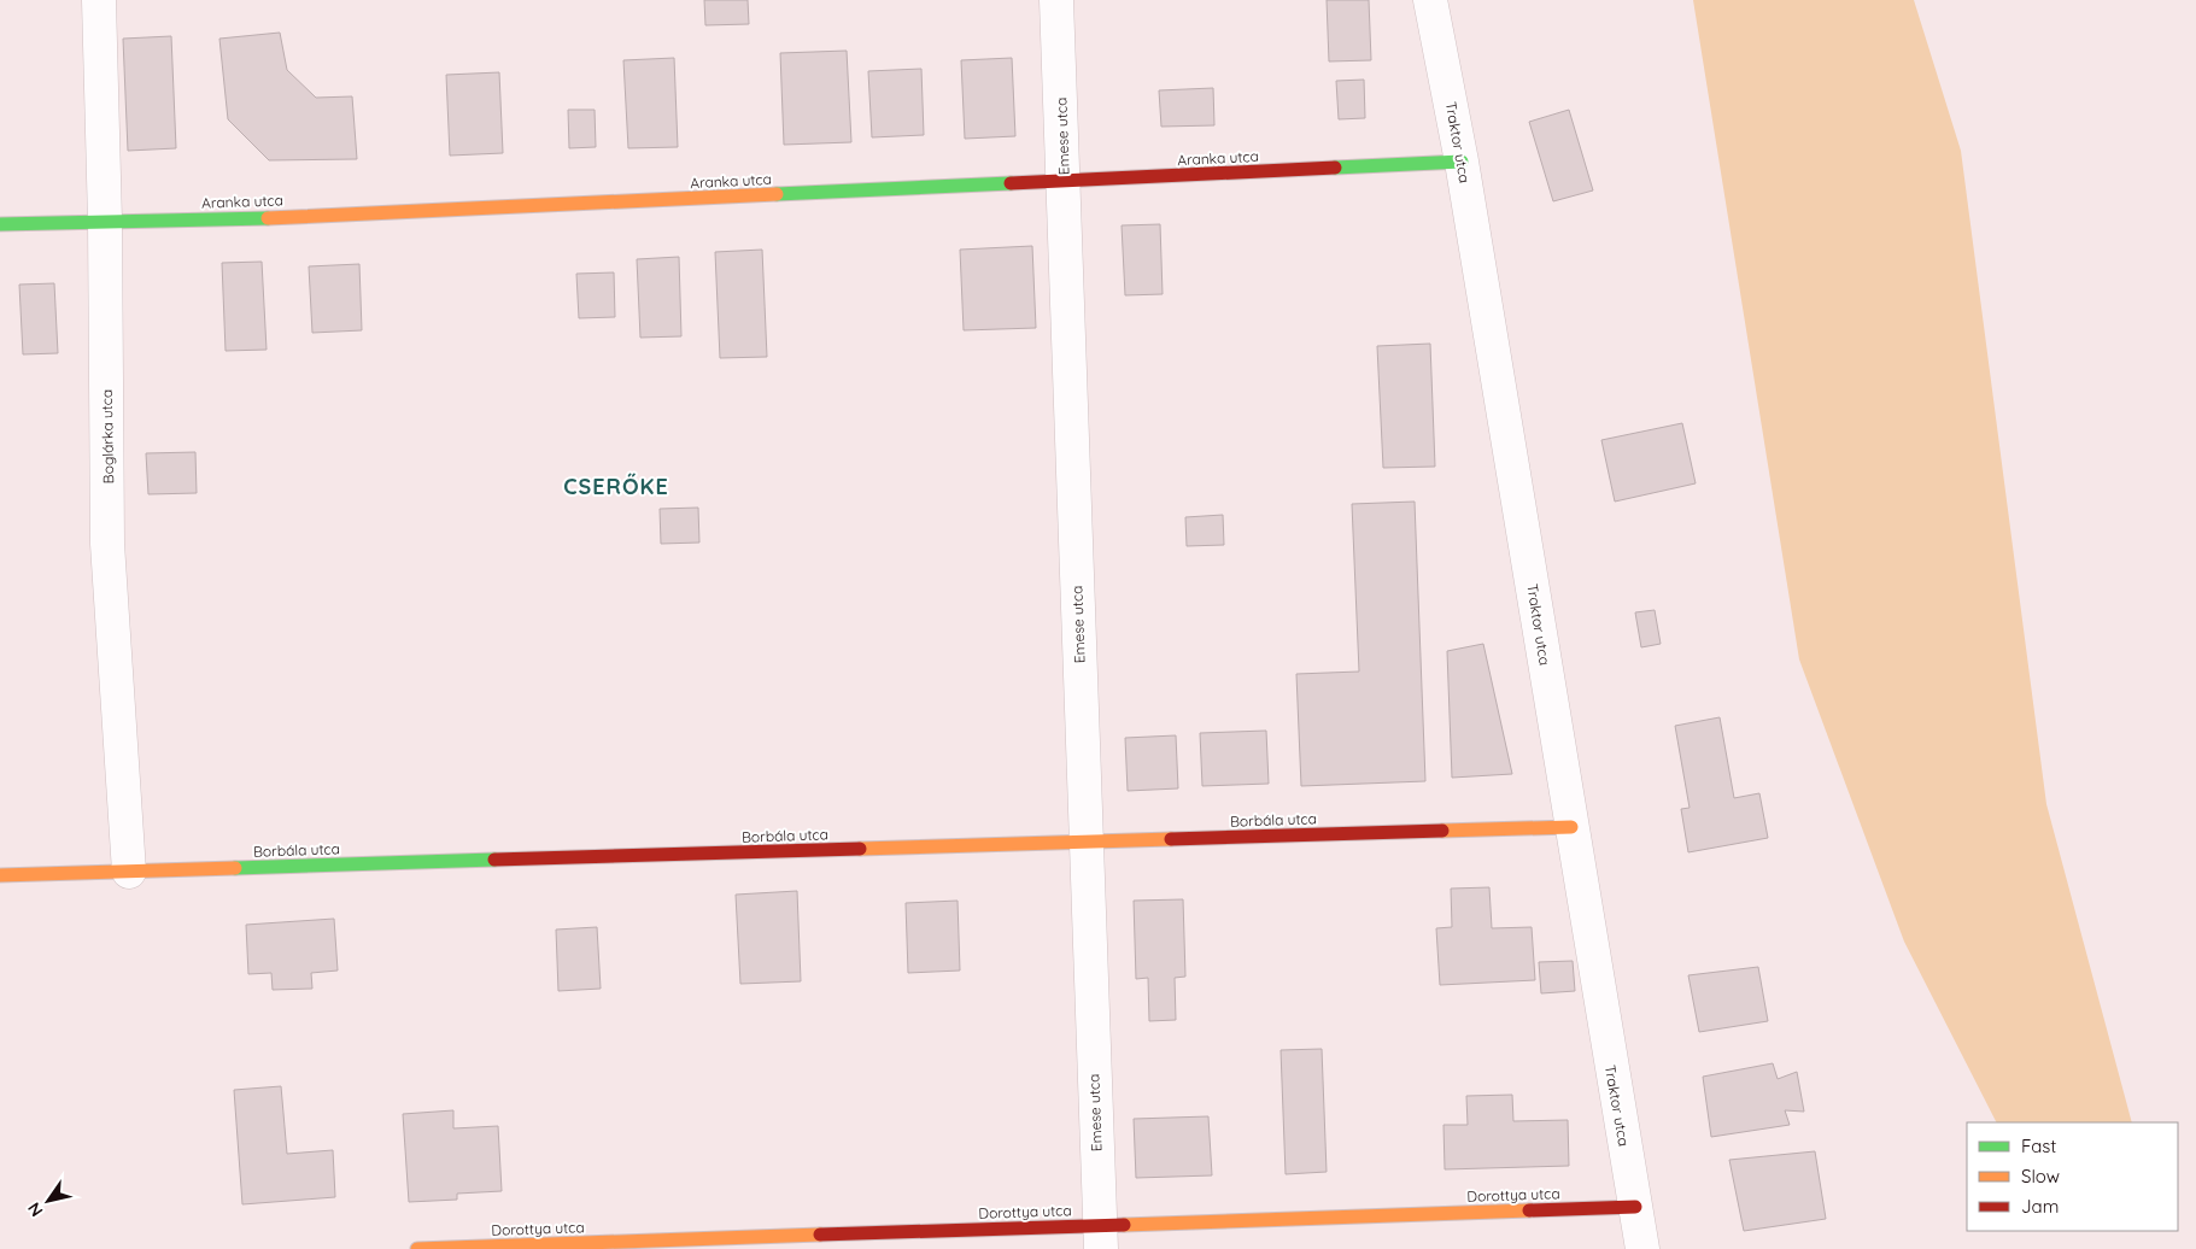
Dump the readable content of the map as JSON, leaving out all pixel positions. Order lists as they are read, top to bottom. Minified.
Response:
{"streets":{"street":["Emese utca","Traktor utca","Aranka utca","Boglárka utca","Borbála utca","Dorottya utca"]},"crossings":[["Emese utca","Aranka utca"],["Emese utca","Borbála utca"],["Emese utca","Dorottya utca"],["Traktor utca","Aranka utca"],["Traktor utca","Borbála utca"],["Traktor utca","Dorottya utca"],["Aranka utca","Boglárka utca"],["Boglárka utca","Borbála utca"]],"districts":["CSERŐKE"],"legend":["Fast","Slow","Jam"],"north":"bottom left"}
